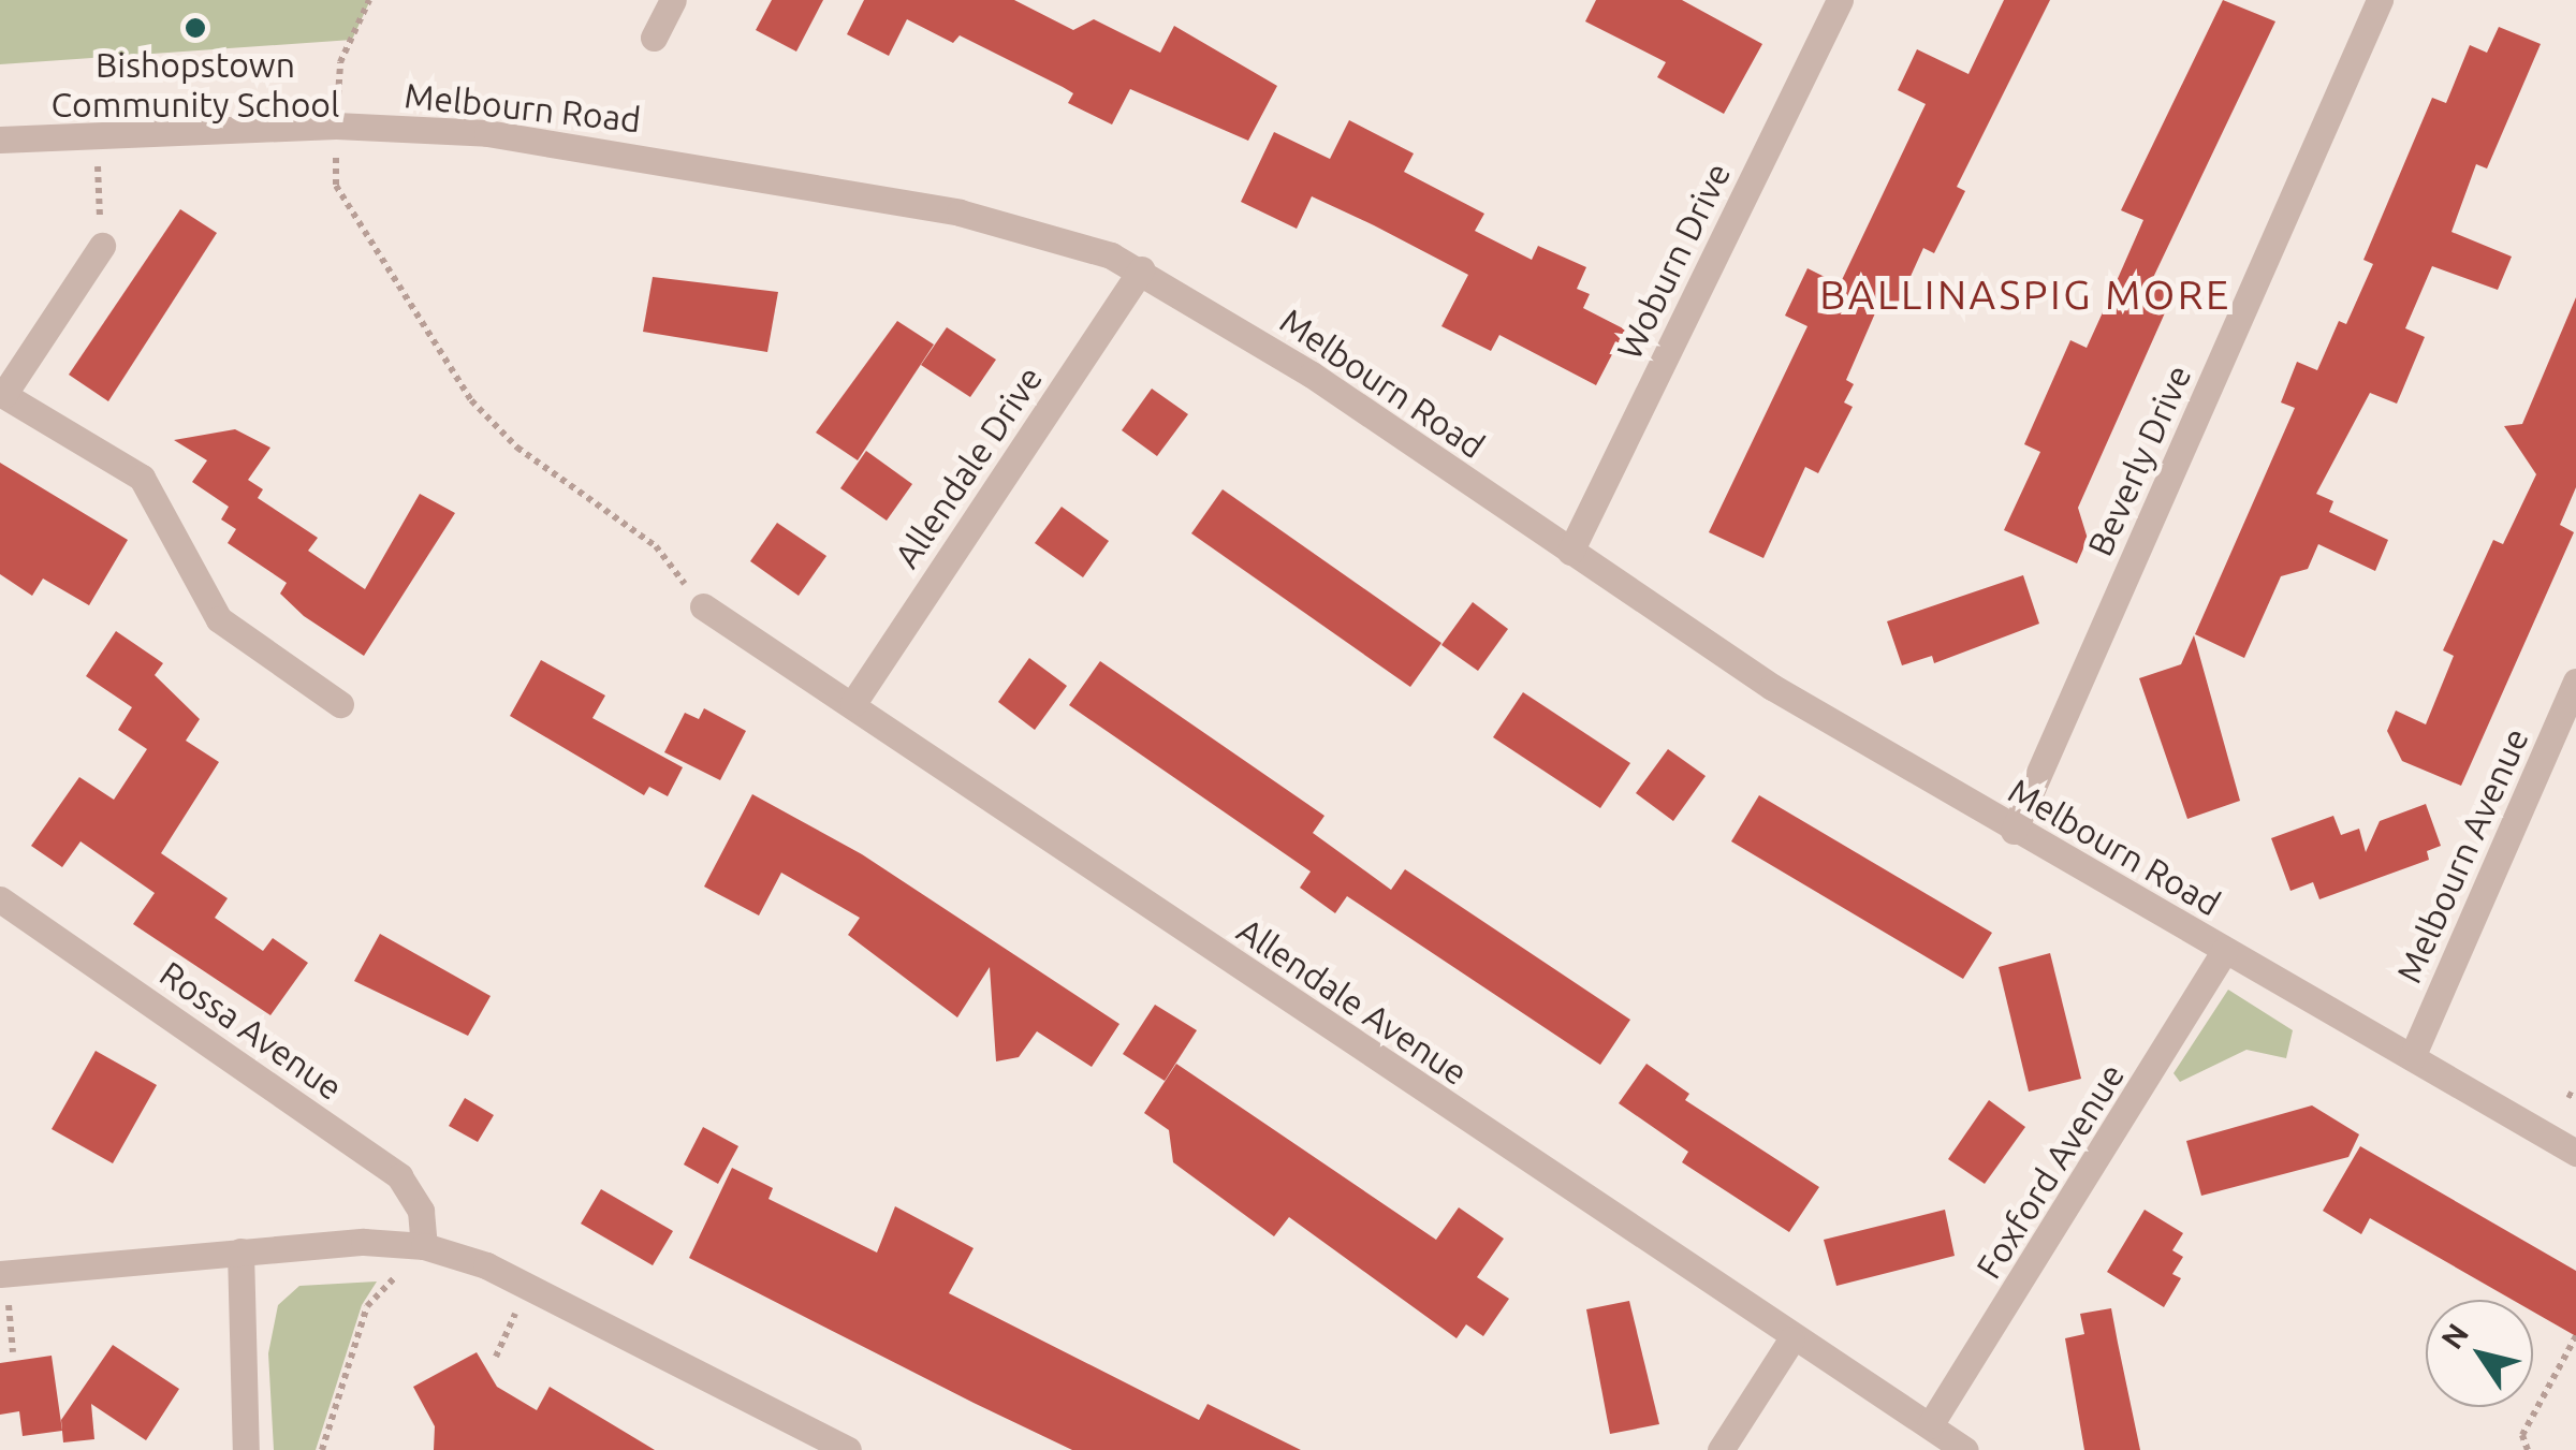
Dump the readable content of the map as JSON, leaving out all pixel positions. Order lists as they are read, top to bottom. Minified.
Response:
{"streets":{"street":["Melbourn Road","Woburn Drive","Beverly Drive","Allendale Drive","Melbourn Avenue","Allendale Avenue","Rossa Avenue","Foxford Avenue"]},"crossings":[["Melbourn Road","Woburn Drive"],["Melbourn Road","Beverly Drive"],["Melbourn Road","Allendale Drive"],["Melbourn Road","Melbourn Avenue"],["Melbourn Road","Foxford Avenue"],["Allendale Drive","Allendale Avenue"],["Allendale Avenue","Foxford Avenue"]],"districts":["BALLINASPIG MORE"],"places":["Bishopstown Community School"],"north":"top left"}
